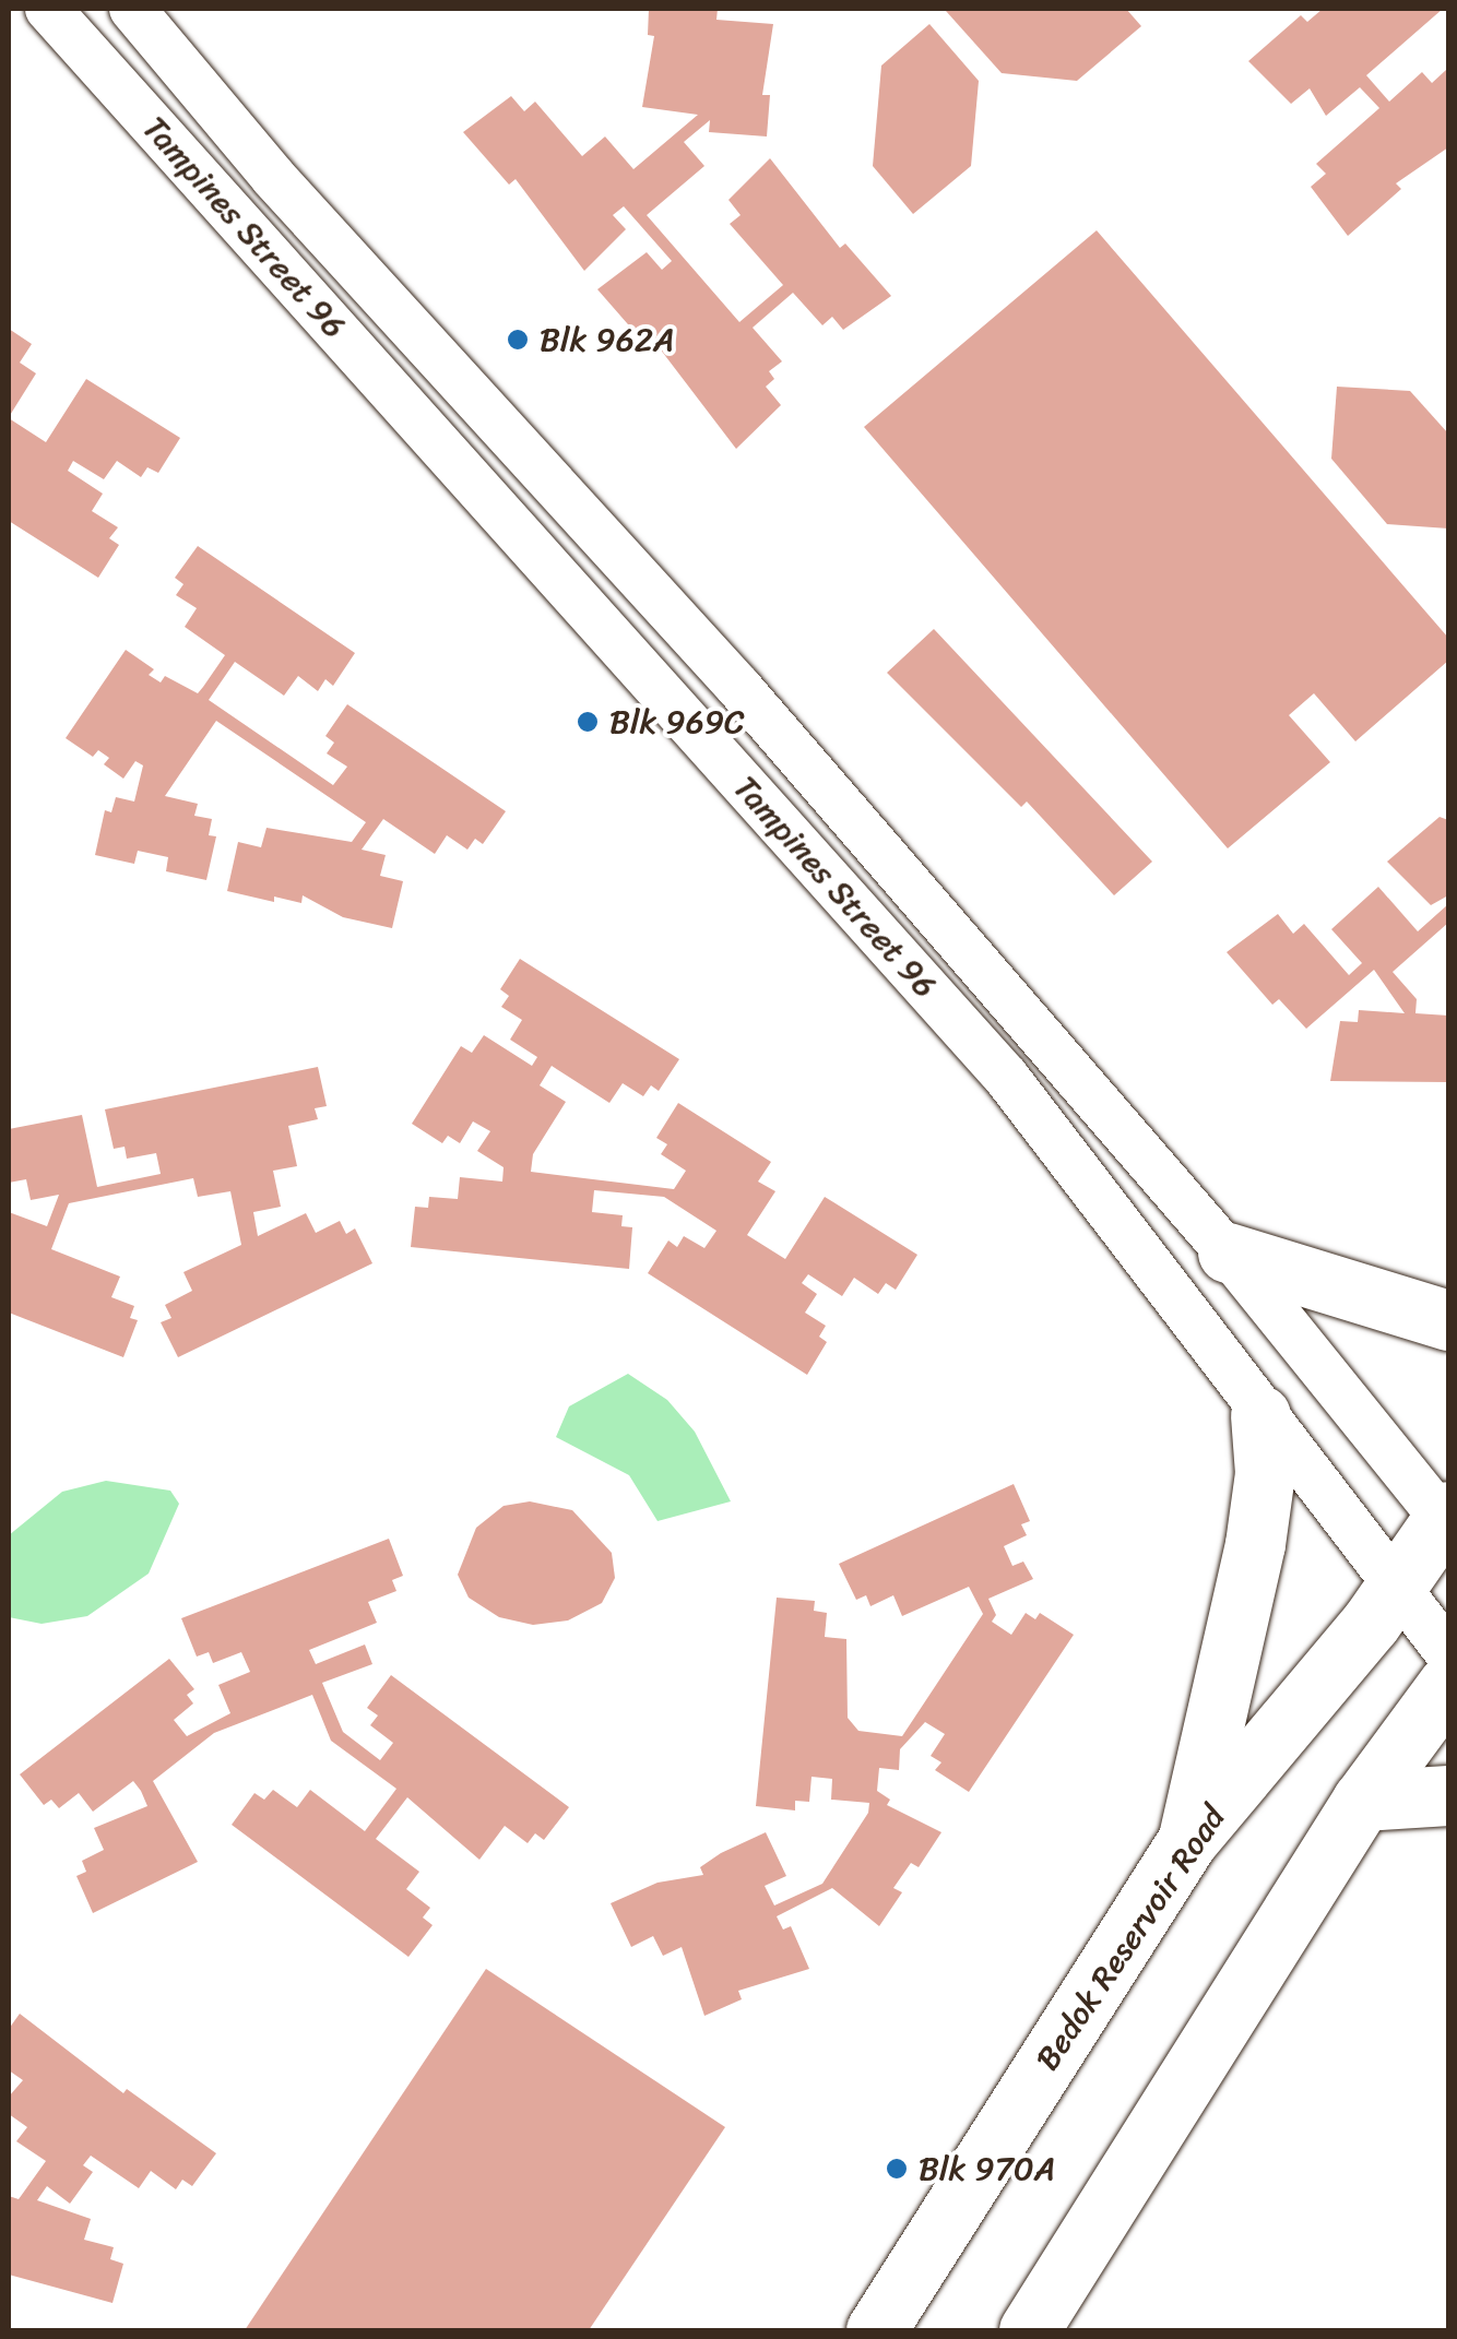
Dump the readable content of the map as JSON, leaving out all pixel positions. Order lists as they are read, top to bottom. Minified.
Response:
{"streets":{"main road":["Bedok Reservoir Road"],"street":["Tampines Street 96"]},"crossings":[["Tampines Street 96","Bedok Reservoir Road"]],"places":["Blk 962A","Blk 969C","Blk 970A"]}
